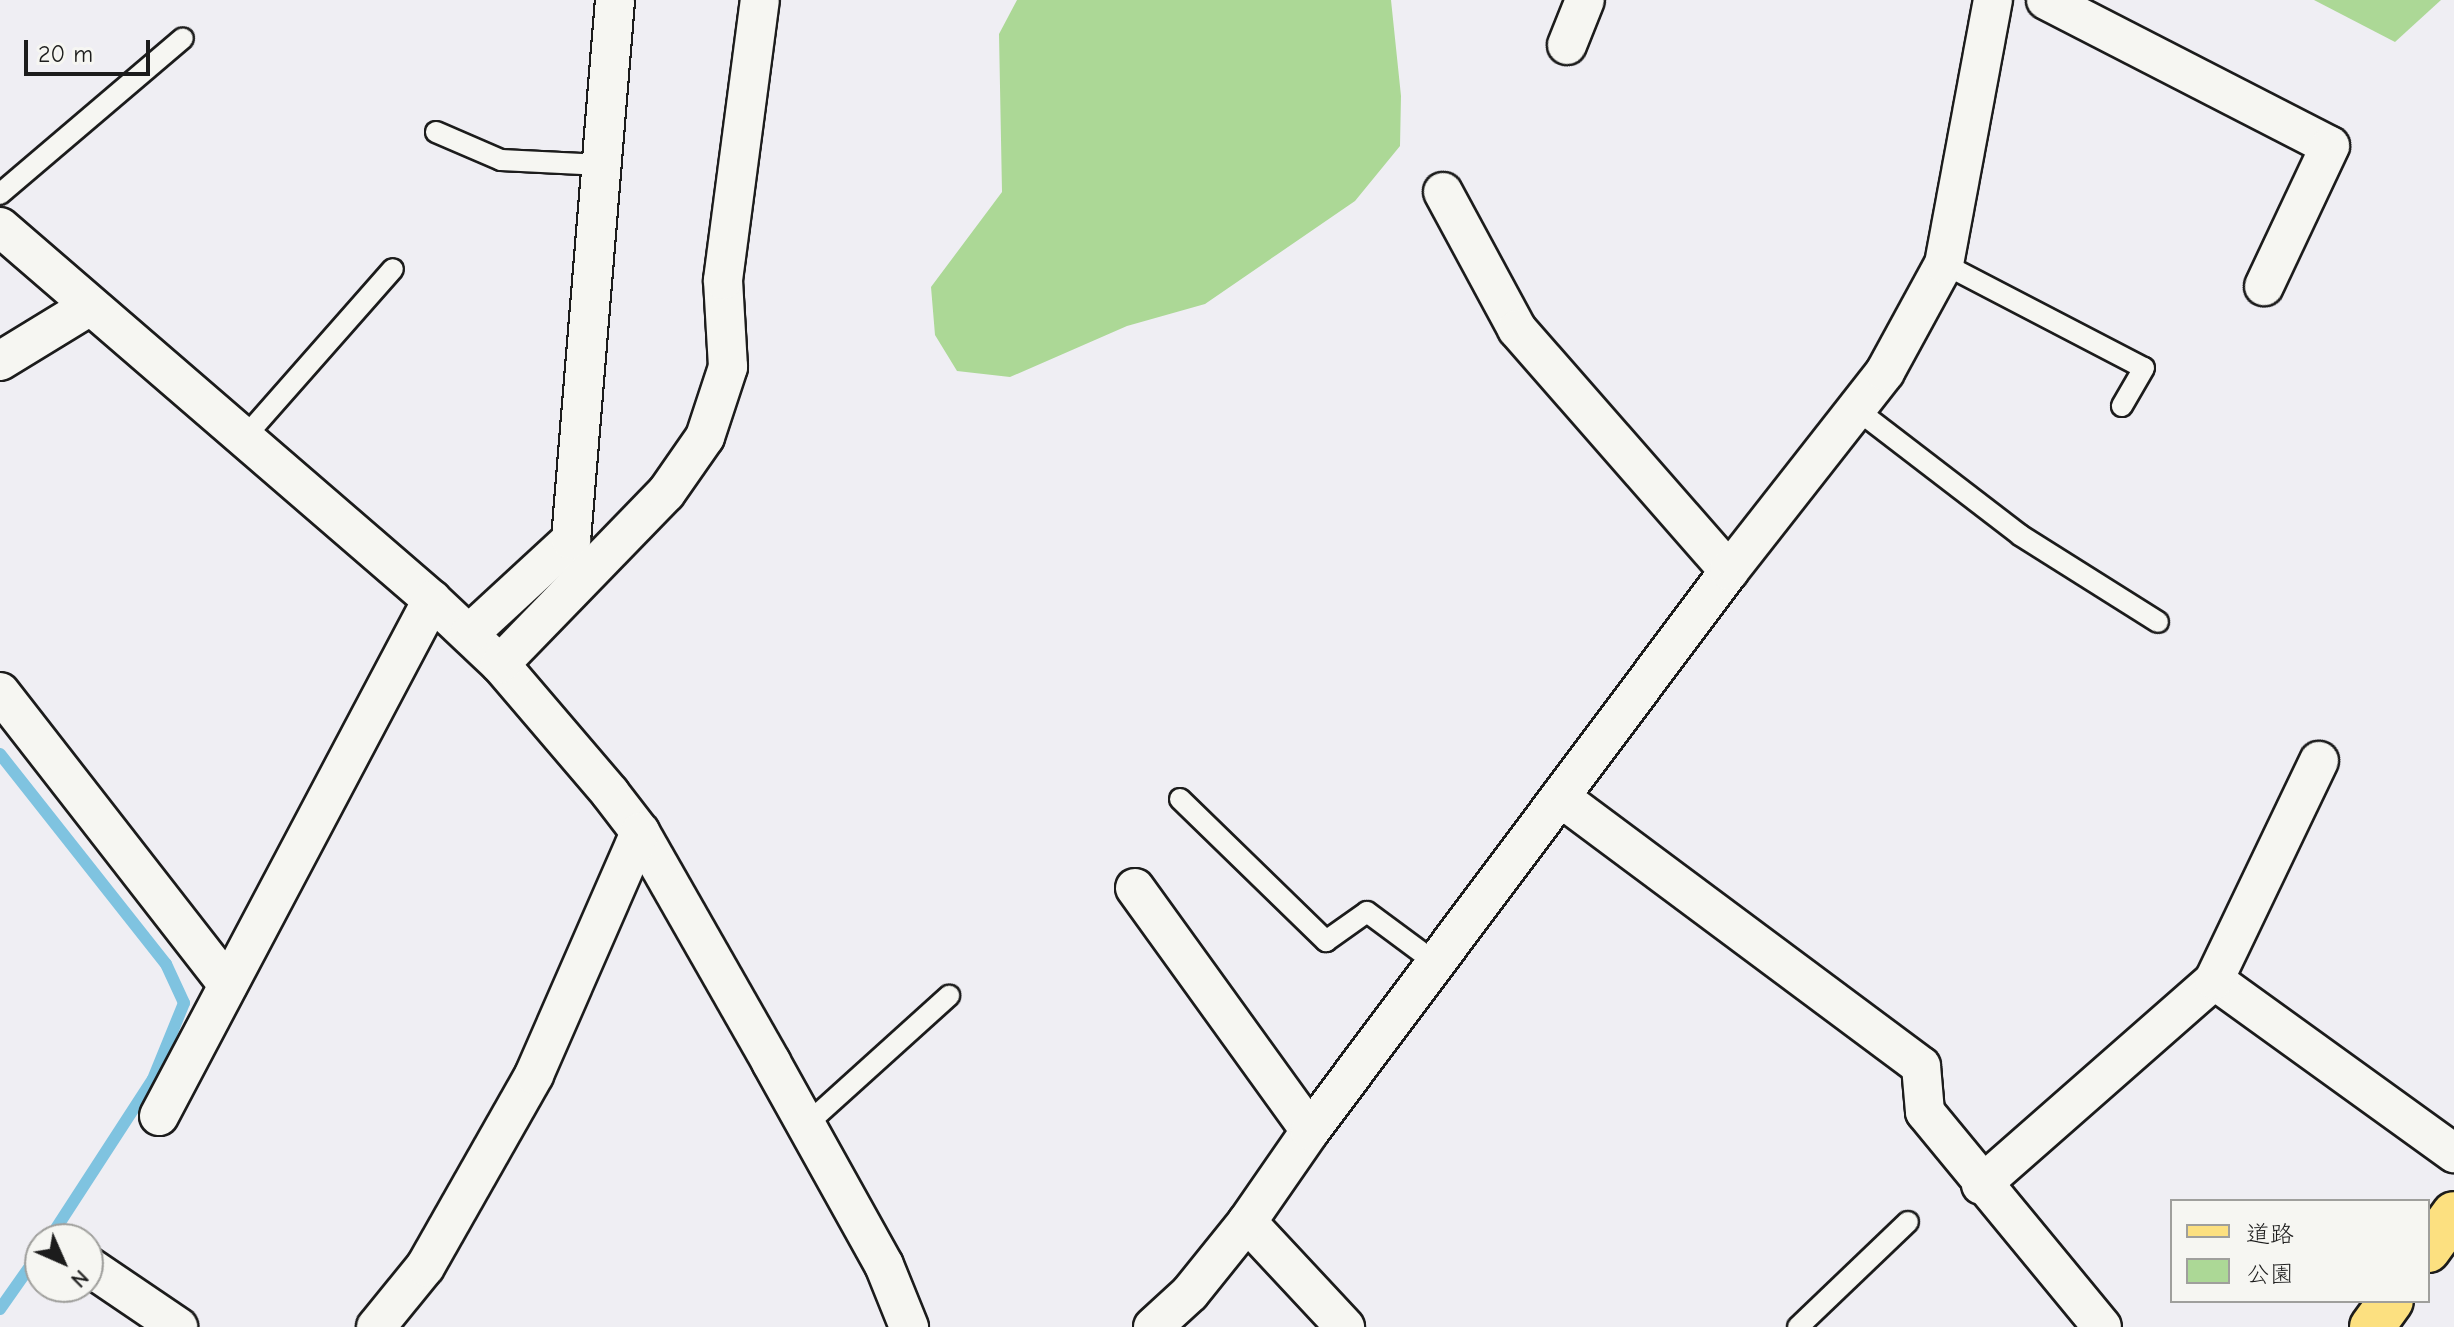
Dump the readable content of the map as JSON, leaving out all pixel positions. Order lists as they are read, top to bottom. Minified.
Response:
{"legend":["道路","公園"],"scale_bar":"20 m","north":"bottom right"}
